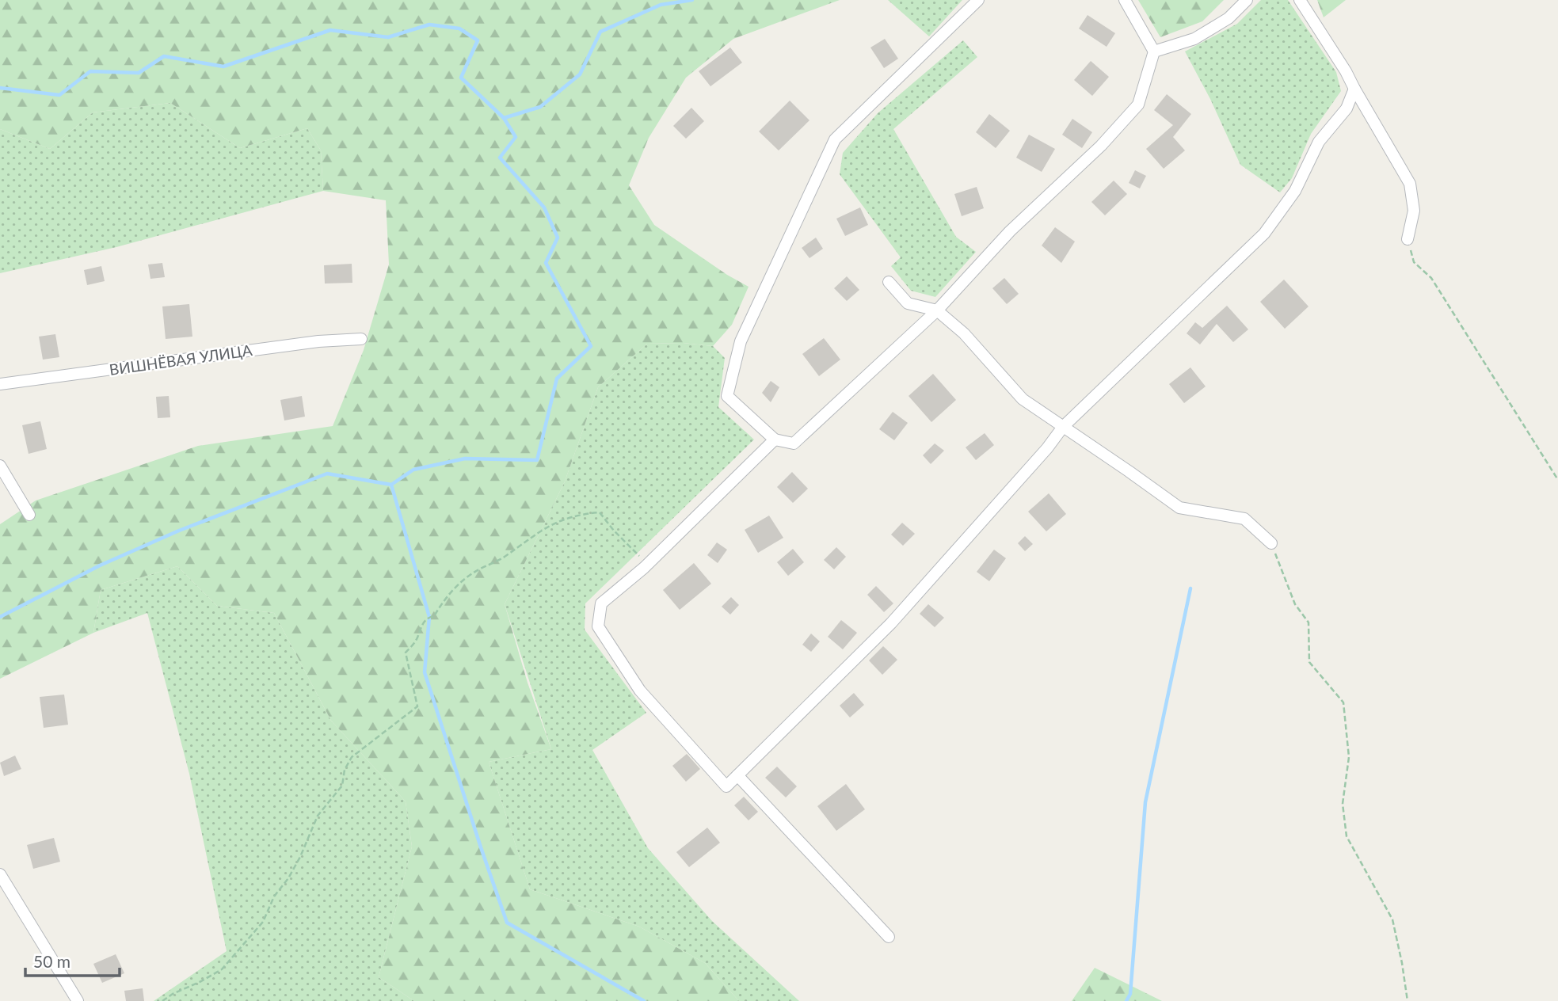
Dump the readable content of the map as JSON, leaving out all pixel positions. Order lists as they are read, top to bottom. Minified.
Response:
{"streets":{"street":["ВИШНЁВАЯ УЛИЦА"]},"scale_bar":"50 m"}
